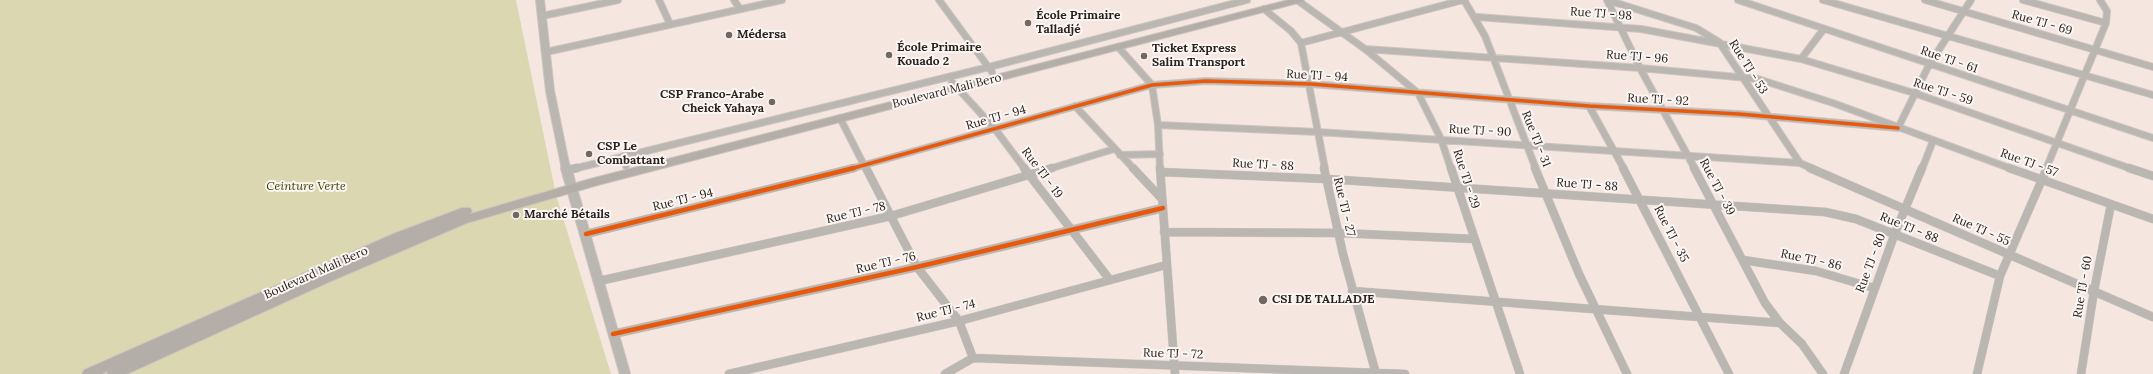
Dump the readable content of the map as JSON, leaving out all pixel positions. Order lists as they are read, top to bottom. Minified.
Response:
{"streets":{"main road":["Boulevard Mali Bero"],"street":["Rue TJ - 98","Rue TJ - 69","Rue TJ - 96","Rue TJ - 61","Rue TJ - 53","Rue TJ - 94","Rue TJ - 59","Rue TJ - 92","Rue TJ - 90","Rue TJ - 31","Rue TJ - 57","Rue TJ - 88","Rue TJ - 19","Rue TJ - 29","Rue TJ - 39","Rue TJ - 27","Rue TJ - 78","Rue TJ - 55","Rue TJ - 35","Rue TJ - 86","Rue TJ - 76","Rue TJ - 80","Rue TJ - 60","Rue TJ - 74","Rue TJ - 72"]},"crossings":[["Rue TJ - 98","Rue TJ - 53"],["Rue TJ - 98","Rue TJ - 59"],["Rue TJ - 98","Rue TJ - 31"],["Rue TJ - 98","Rue TJ - 39"],["Rue TJ - 96","Rue TJ - 53"],["Rue TJ - 96","Rue TJ - 92"],["Rue TJ - 96","Rue TJ - 31"],["Rue TJ - 96","Rue TJ - 57"],["Rue TJ - 96","Rue TJ - 29"],["Rue TJ - 96","Rue TJ - 39"],["Rue TJ - 53","Rue TJ - 59"],["Rue TJ - 53","Rue TJ - 92"],["Rue TJ - 53","Rue TJ - 90"],["Rue TJ - 53","Rue TJ - 39"],["Rue TJ - 53","Rue TJ - 55"],["Rue TJ - 94","Rue TJ - 92"],["Rue TJ - 94","Rue TJ - 19"],["Rue TJ - 94","Rue TJ - 29"],["Rue TJ - 94","Rue TJ - 27"],["Boulevard Mali Bero","Rue TJ - 19"],["Boulevard Mali Bero","Rue TJ - 29"],["Boulevard Mali Bero","Rue TJ - 27"],["Rue TJ - 92","Rue TJ - 31"],["Rue TJ - 92","Rue TJ - 57"],["Rue TJ - 92","Rue TJ - 29"],["Rue TJ - 92","Rue TJ - 39"],["Rue TJ - 92","Rue TJ - 35"],["Rue TJ - 90","Rue TJ - 31"],["Rue TJ - 90","Rue TJ - 29"],["Rue TJ - 90","Rue TJ - 39"],["Rue TJ - 90","Rue TJ - 27"],["Rue TJ - 90","Rue TJ - 55"],["Rue TJ - 90","Rue TJ - 35"],["Rue TJ - 31","Rue TJ - 88"],["Rue TJ - 57","Rue TJ - 80"],["Rue TJ - 57","Rue TJ - 60"],["Rue TJ - 88","Rue TJ - 29"],["Rue TJ - 88","Rue TJ - 39"],["Rue TJ - 88","Rue TJ - 27"],["Rue TJ - 88","Rue TJ - 35"],["Rue TJ - 88","Rue TJ - 80"],["Rue TJ - 19","Rue TJ - 78"],["Rue TJ - 19","Rue TJ - 76"],["Rue TJ - 19","Rue TJ - 74"],["Rue TJ - 39","Rue TJ - 86"],["Rue TJ - 27","Rue TJ - 72"],["Rue TJ - 55","Rue TJ - 80"],["Rue TJ - 55","Rue TJ - 60"],["Rue TJ - 86","Rue TJ - 80"]],"parks":["Ceinture Verte"],"places":["École Primaire Talladjé","Médersa","École Primaire Kouado 2","Ticket Express Salim Transport","CSP Franco-Arabe Cheick Yahaya","CSP Le Combattant","Marché Bétails","CSI DE TALLADJE"]}
